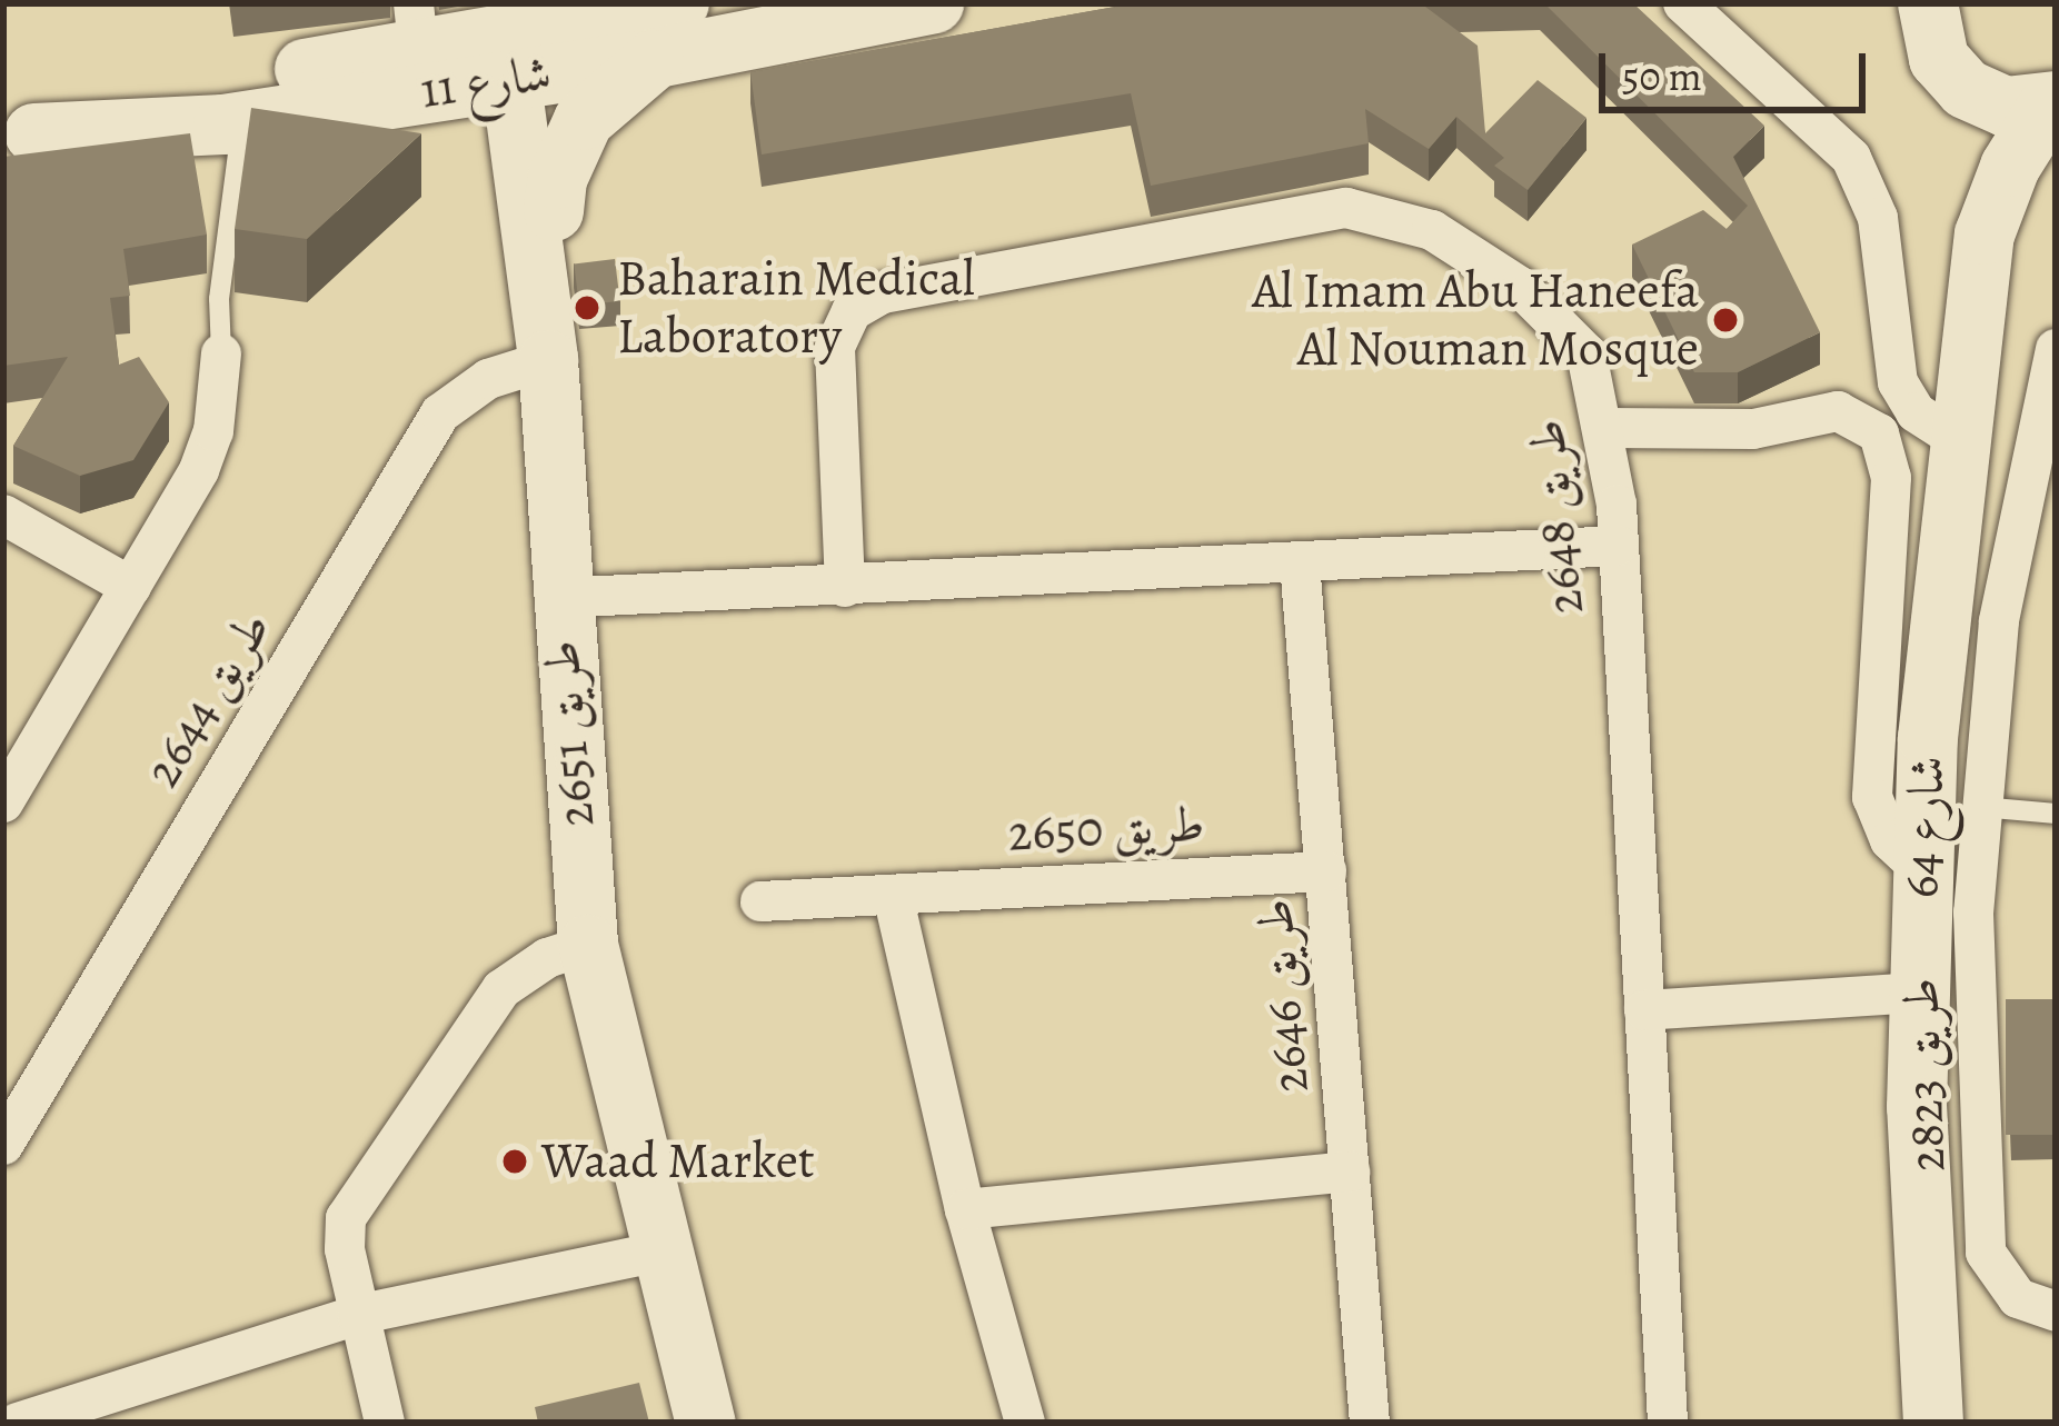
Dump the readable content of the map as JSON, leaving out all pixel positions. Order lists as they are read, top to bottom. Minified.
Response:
{"streets":{"street":["شارع 11","طريق 2648","طريق 2644","طريق 2651","شارع 64","طريق 2650","طريق 2646","طريق 2823"]},"crossings":[["شارع 11","طريق 2651"],["طريق 2644","طريق 2651"],["طريق 2650","طريق 2646"]],"places":["Baharain Medical Laboratory","Al Imam Abu Haneefa Al Nouman Mosque","Waad Market"],"scale_bar":"50 m"}
